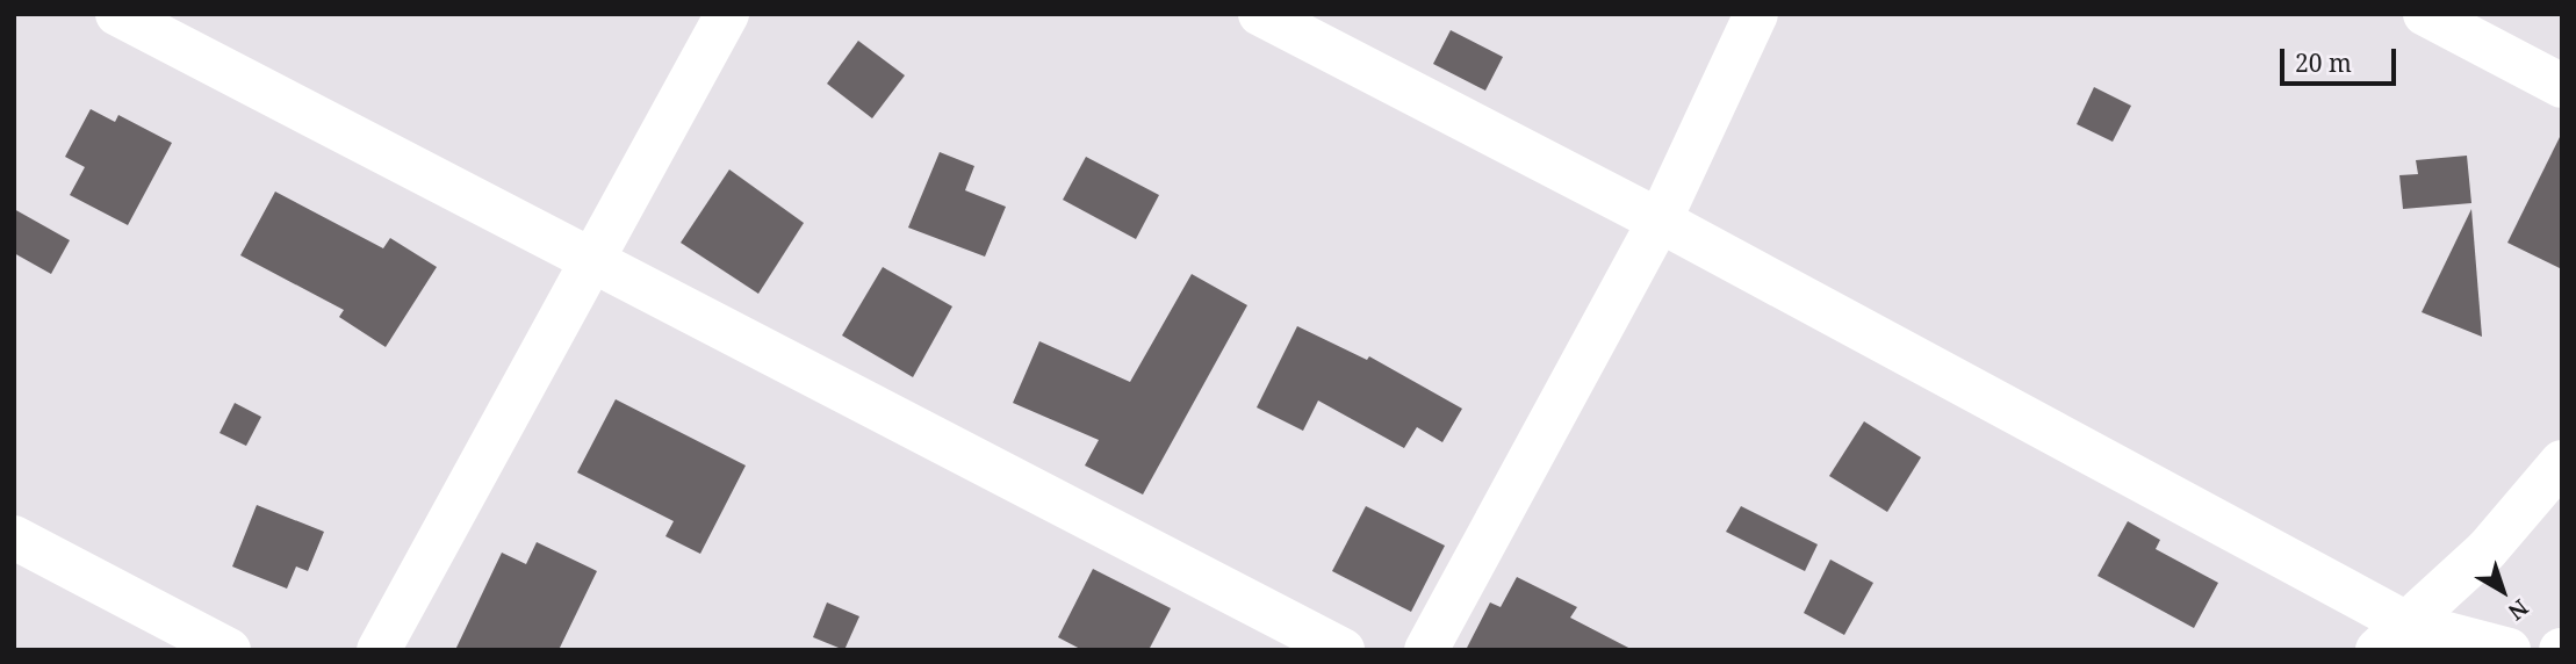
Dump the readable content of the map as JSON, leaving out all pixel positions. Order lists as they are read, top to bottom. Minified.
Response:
{"scale_bar":"20 m","north":"bottom right"}
